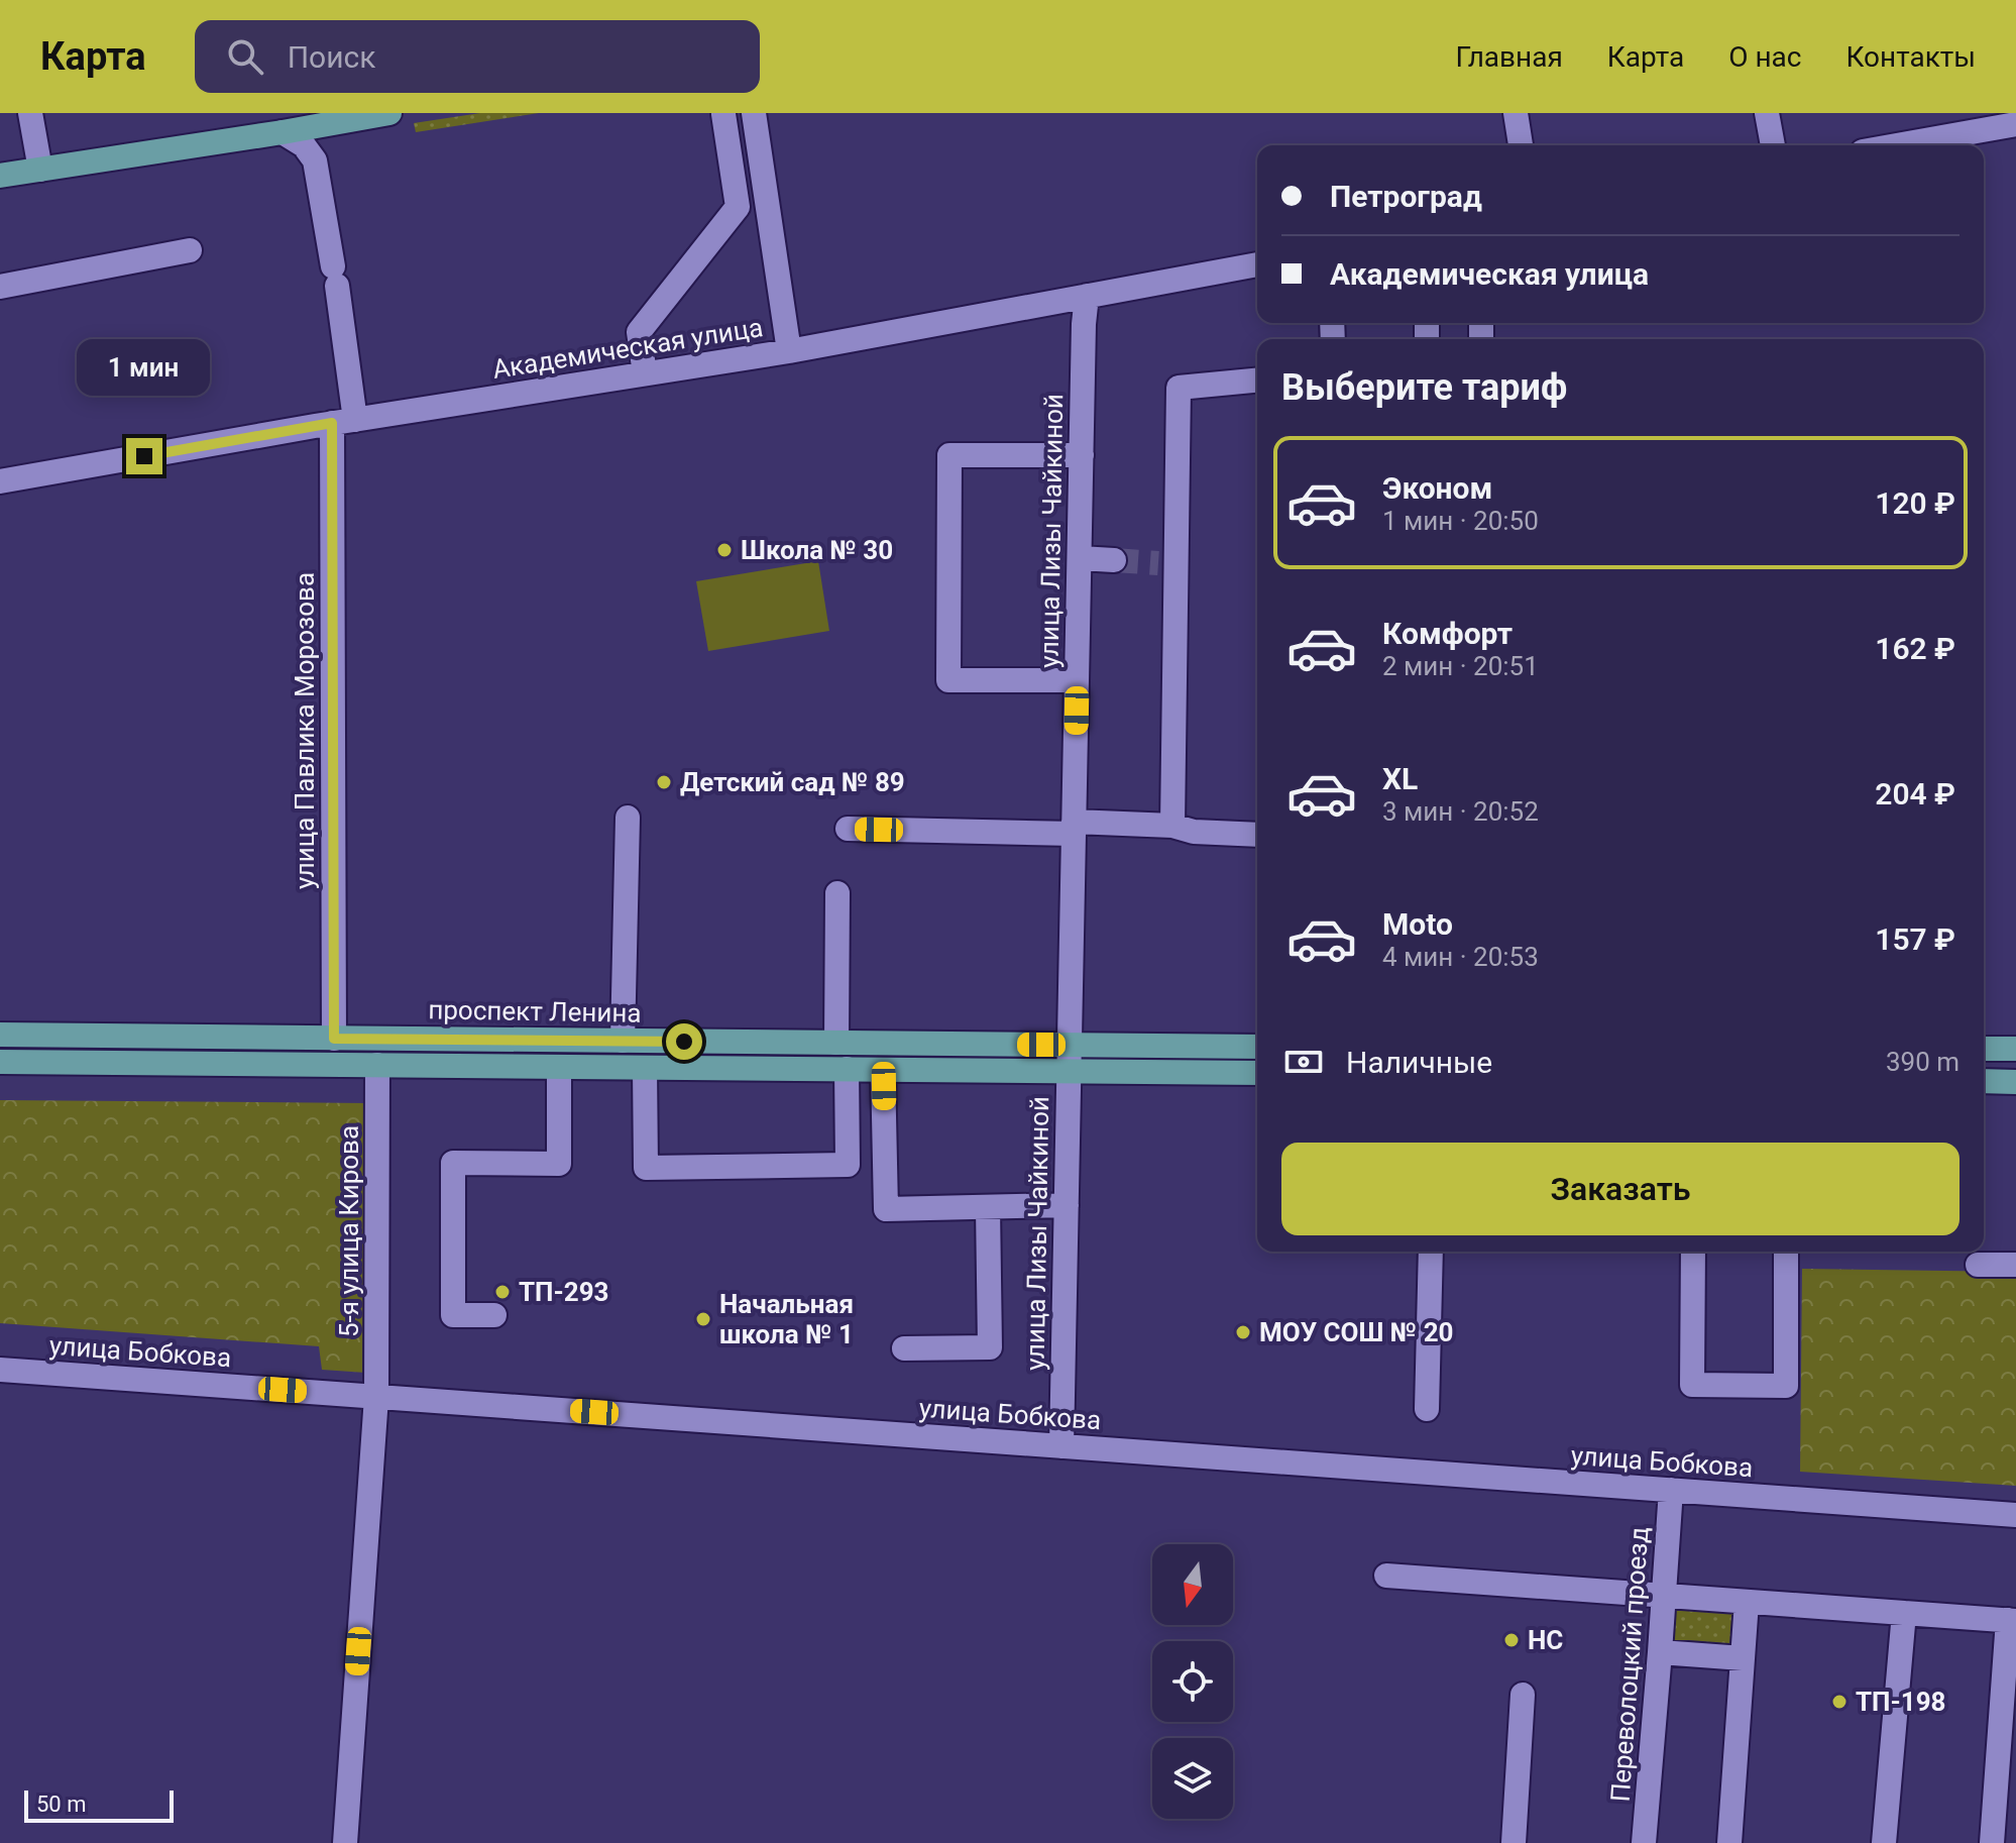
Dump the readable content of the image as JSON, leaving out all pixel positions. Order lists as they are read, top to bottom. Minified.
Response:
{"streets":{"main road":["проспект Ленина"],"street":["Академическая улица","улица Лизы Чайкиной","улица Павлика Морозова","5-я улица Кирова","улица Бобкова","Переволоцкий проезд"]},"crossings":[["Академическая улица","улица Лизы Чайкиной"],["Академическая улица","улица Павлика Морозова"],["улица Лизы Чайкиной","проспект Ленина"],["улица Лизы Чайкиной","улица Бобкова"],["улица Павлика Морозова","проспект Ленина"],["проспект Ленина","5-я улица Кирова"],["5-я улица Кирова","улица Бобкова"],["улица Бобкова","Переволоцкий проезд"]],"places":["Школа № 30","Детский сад № 89","ТП-293","Начальная школа № 1","МОУ СОШ № 20","НС","ТП-198"],"scale_bar":"50 m","north":"bottom","page":{"header":"Карта","search":"Поиск","nav":["Главная","Карта","О нас","Контакты"],"banner":["Петроград","Академическая улица"],"bubble":"1 мин","heading":"Выберите тариф","list":[{"name":"Эконом","note":"1 мин · 20:50","value":"120 ₽"},{"name":"Комфорт","note":"2 мин · 20:51","value":"162 ₽"},{"name":"XL","note":"3 мин · 20:52","value":"204 ₽"},{"name":"Moto","note":"4 мин · 20:53","value":"157 ₽"}],"pay":["Наличные","390 m"],"buttons":"Заказать","scale":"50 m"}}
